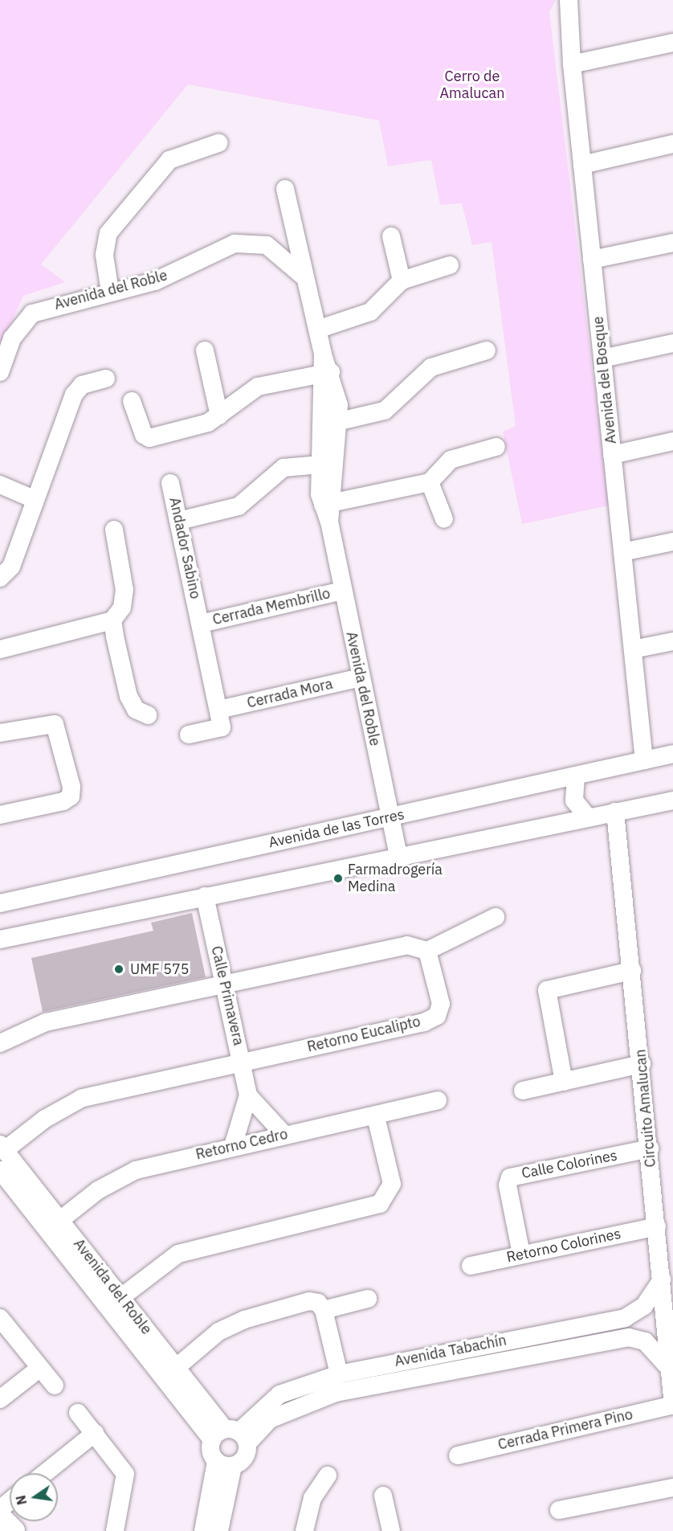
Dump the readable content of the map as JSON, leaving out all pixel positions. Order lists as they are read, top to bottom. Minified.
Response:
{"streets":{"street":["Avenida del Roble","Avenida del Bosque","Andador Sabino","Cerrada Membrillo","Cerrada Mora","Avenida de las Torres","Calle Primavera","Retorno Eucalipto","Circuito Amalucan","Retorno Cedro","Calle Colorines","Retorno Colorines","Avenida Tabachín","Cerrada Primera Pino"]},"crossings":[["Avenida del Roble","Cerrada Membrillo"],["Avenida del Roble","Cerrada Mora"],["Avenida del Roble","Avenida de las Torres"],["Avenida del Roble","Retorno Eucalipto"],["Avenida del Roble","Retorno Cedro"],["Avenida del Roble","Avenida Tabachín"],["Avenida del Bosque","Avenida de las Torres"],["Andador Sabino","Cerrada Membrillo"],["Andador Sabino","Cerrada Mora"],["Calle Primavera","Retorno Eucalipto"],["Calle Primavera","Retorno Cedro"],["Circuito Amalucan","Calle Colorines"],["Circuito Amalucan","Retorno Colorines"],["Circuito Amalucan","Avenida Tabachín"],["Circuito Amalucan","Cerrada Primera Pino"],["Calle Colorines","Retorno Colorines"]],"parks":["Cerro de Amalucan"],"places":["Farmadrogería Medina","UMF 575"],"north":"left"}
